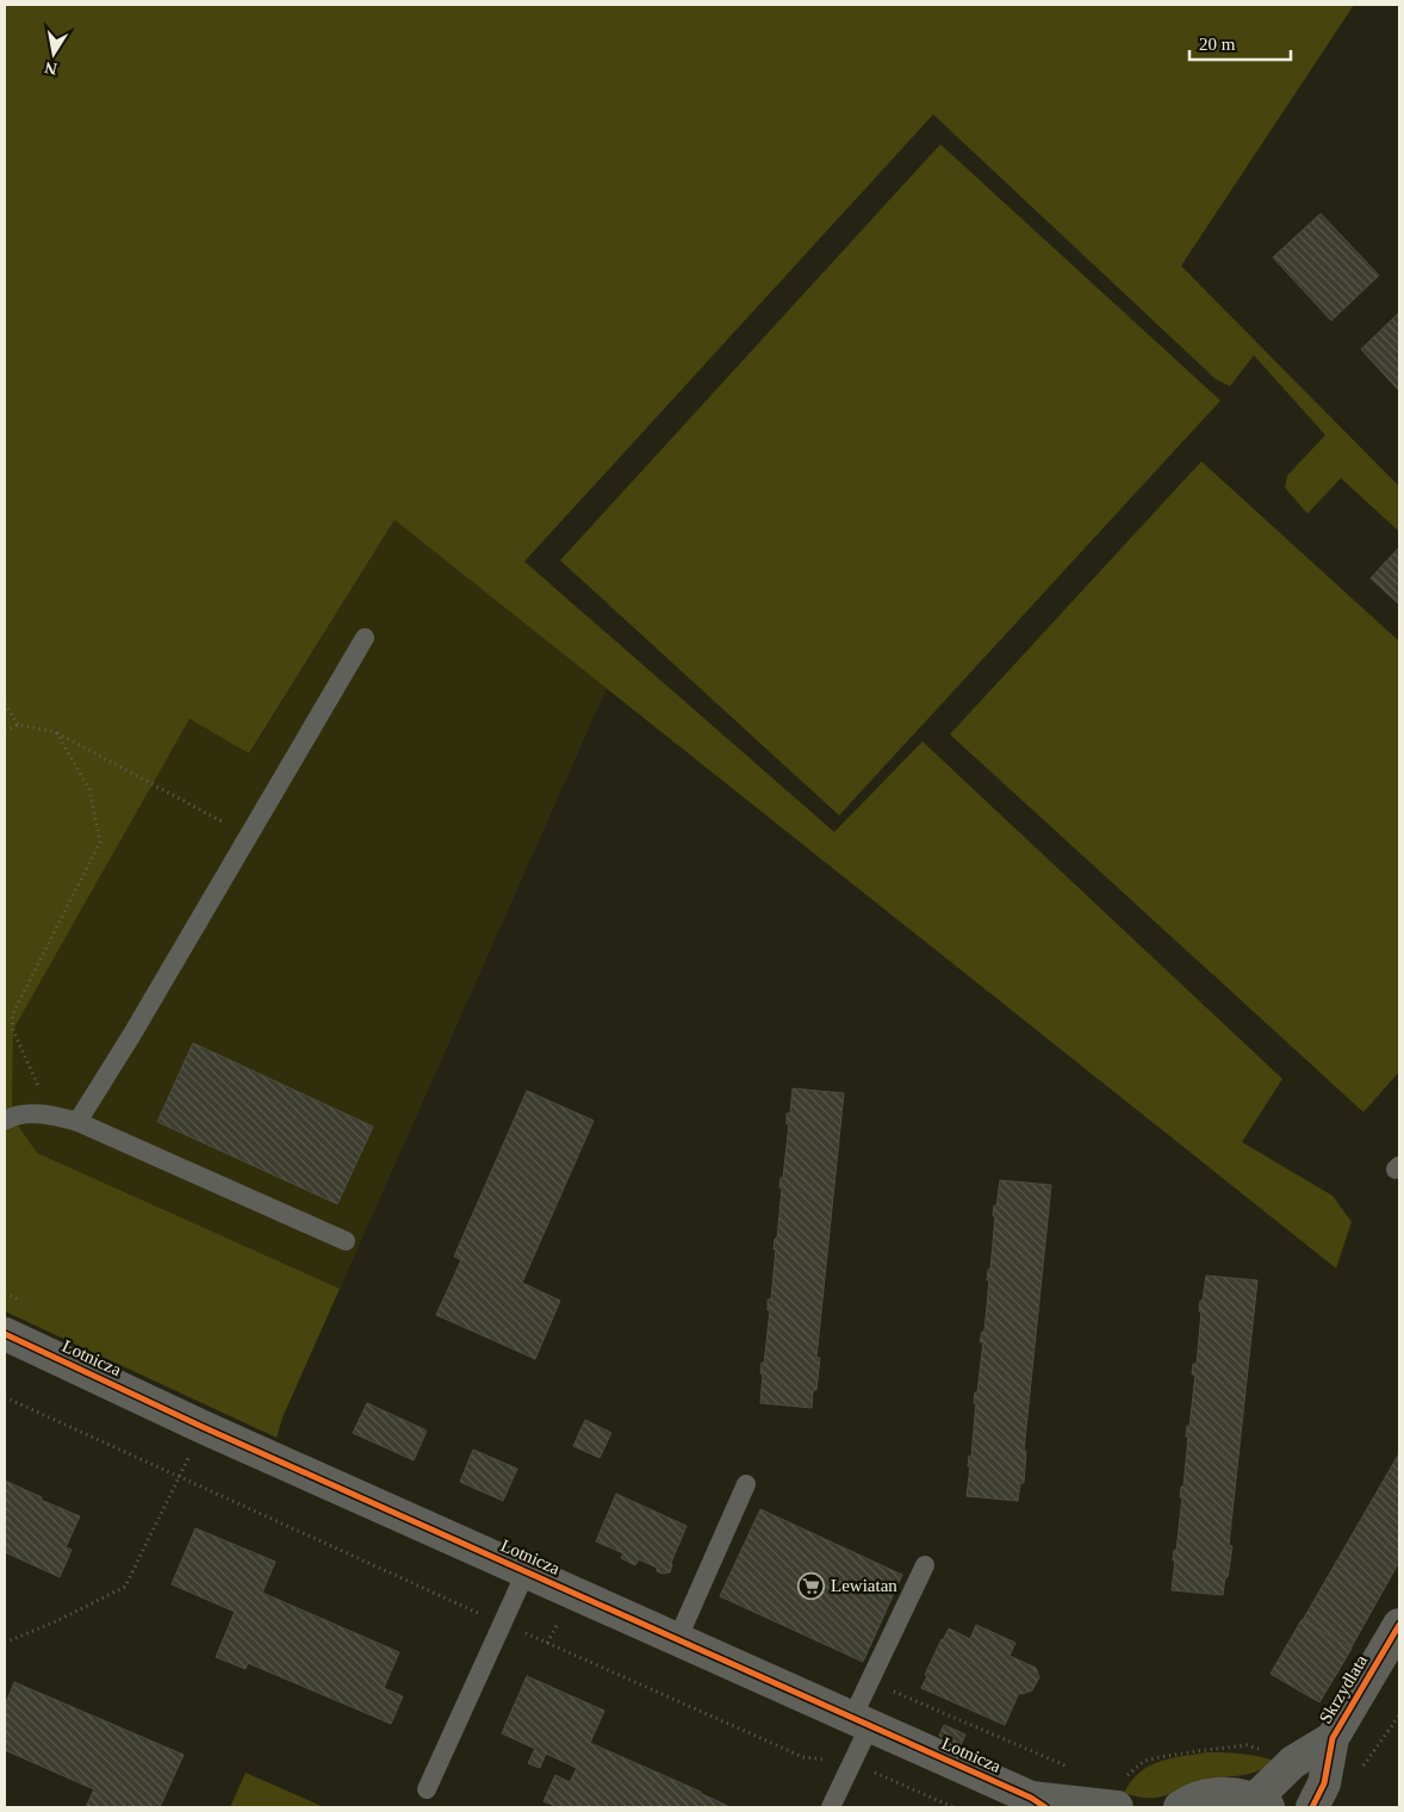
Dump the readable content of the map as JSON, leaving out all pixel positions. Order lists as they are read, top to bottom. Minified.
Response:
{"streets":{"street":["Lotnicza","Skrzydlata"]},"places":{"supermarket":["Lewiatan"]},"scale_bar":"20 m","north":"bottom"}
